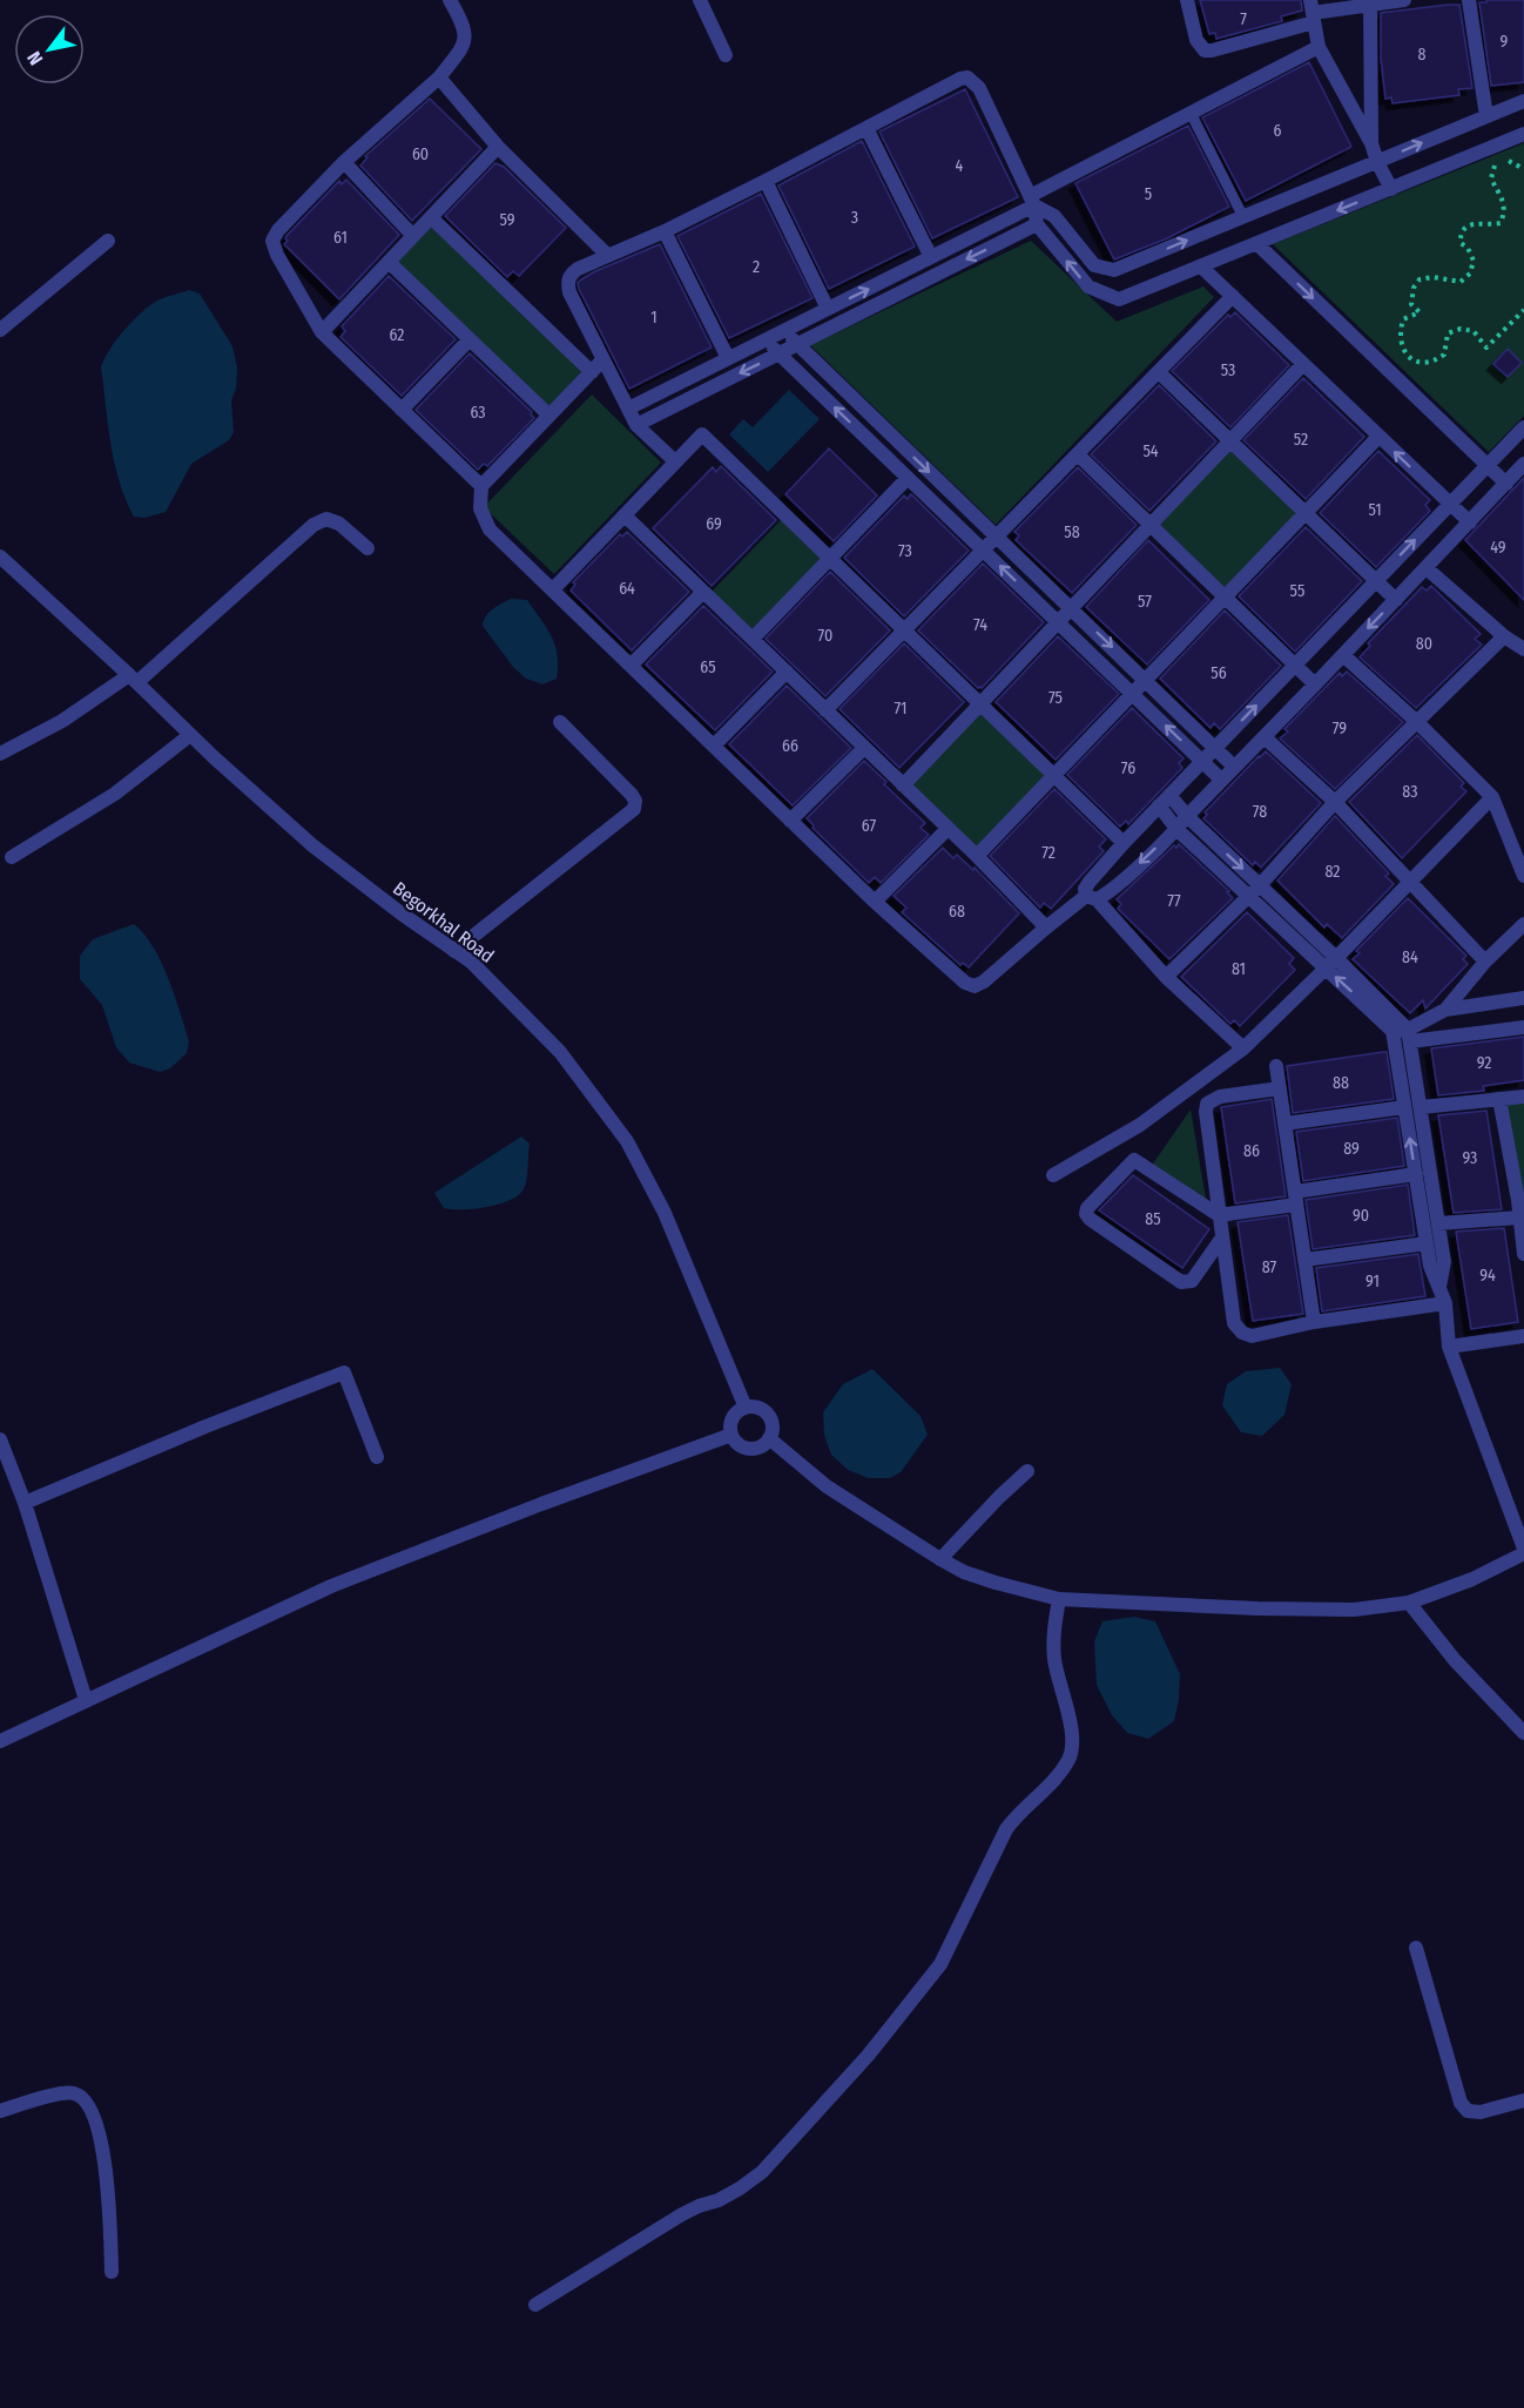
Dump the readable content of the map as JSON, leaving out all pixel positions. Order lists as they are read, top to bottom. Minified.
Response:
{"streets":{"street":["Begorkhal Road"]},"house_numbers":["7","9","8","6","60","4","5","3","59","61","2","1","62","53","63","52","54","51","69","58","49","73","64","55","57","74","70","80","65","56","75","71","79","66","76","83","78","67","72","82","77","68","84","81","92","88","89","86","93","90","85","87","94","91"],"north":"bottom left"}
